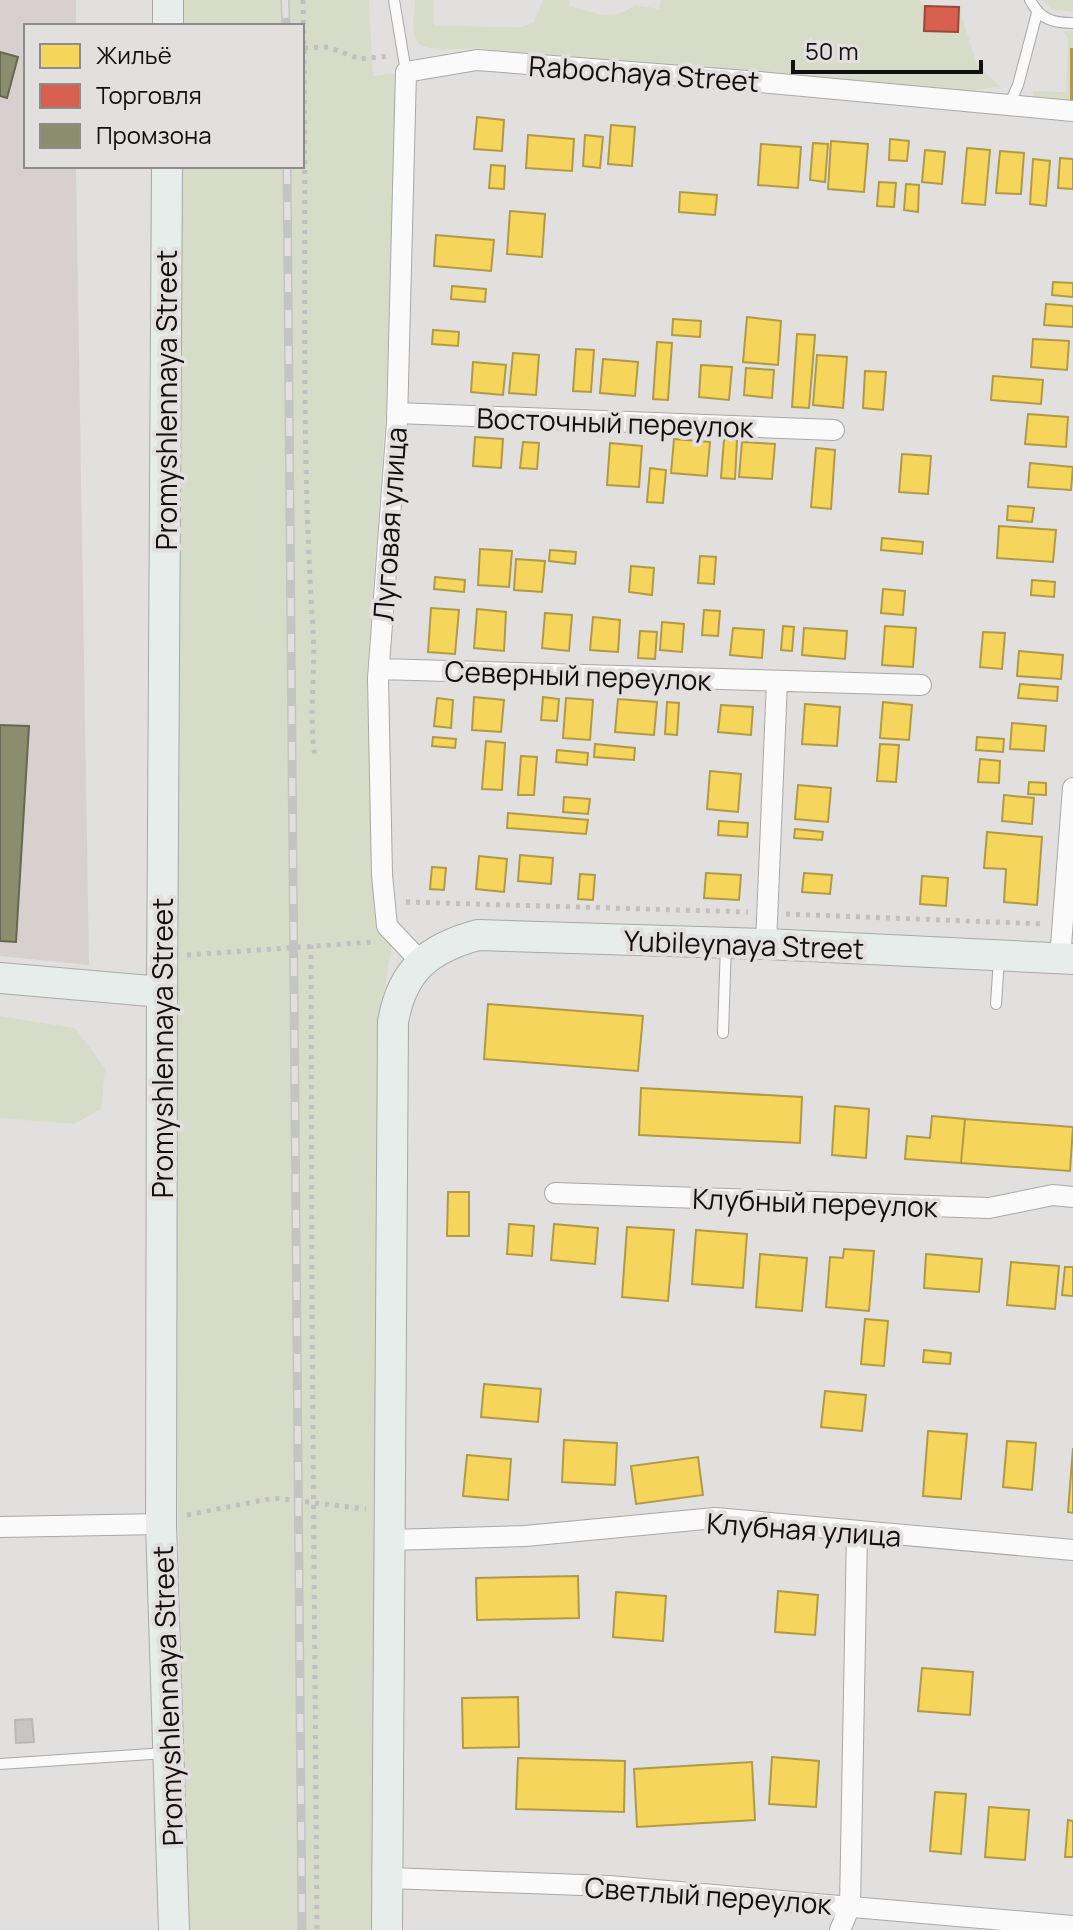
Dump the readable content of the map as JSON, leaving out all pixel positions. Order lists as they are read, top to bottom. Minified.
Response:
{"streets":{"street":["Rabochaya Street","Promyshlennaya Street","Восточный переулок","Луговая улица","Северный переулок","Yubileynaya Street","Клубный переулок","Клубная улица","Светлый переулок"]},"crossings":[["Rabochaya Street","Луговая улица"],["Восточный переулок","Луговая улица"],["Луговая улица","Северный переулок"],["Луговая улица","Yubileynaya Street"]],"legend":["Жильё","Торговля","Промзона"],"scale_bar":"50 m"}
